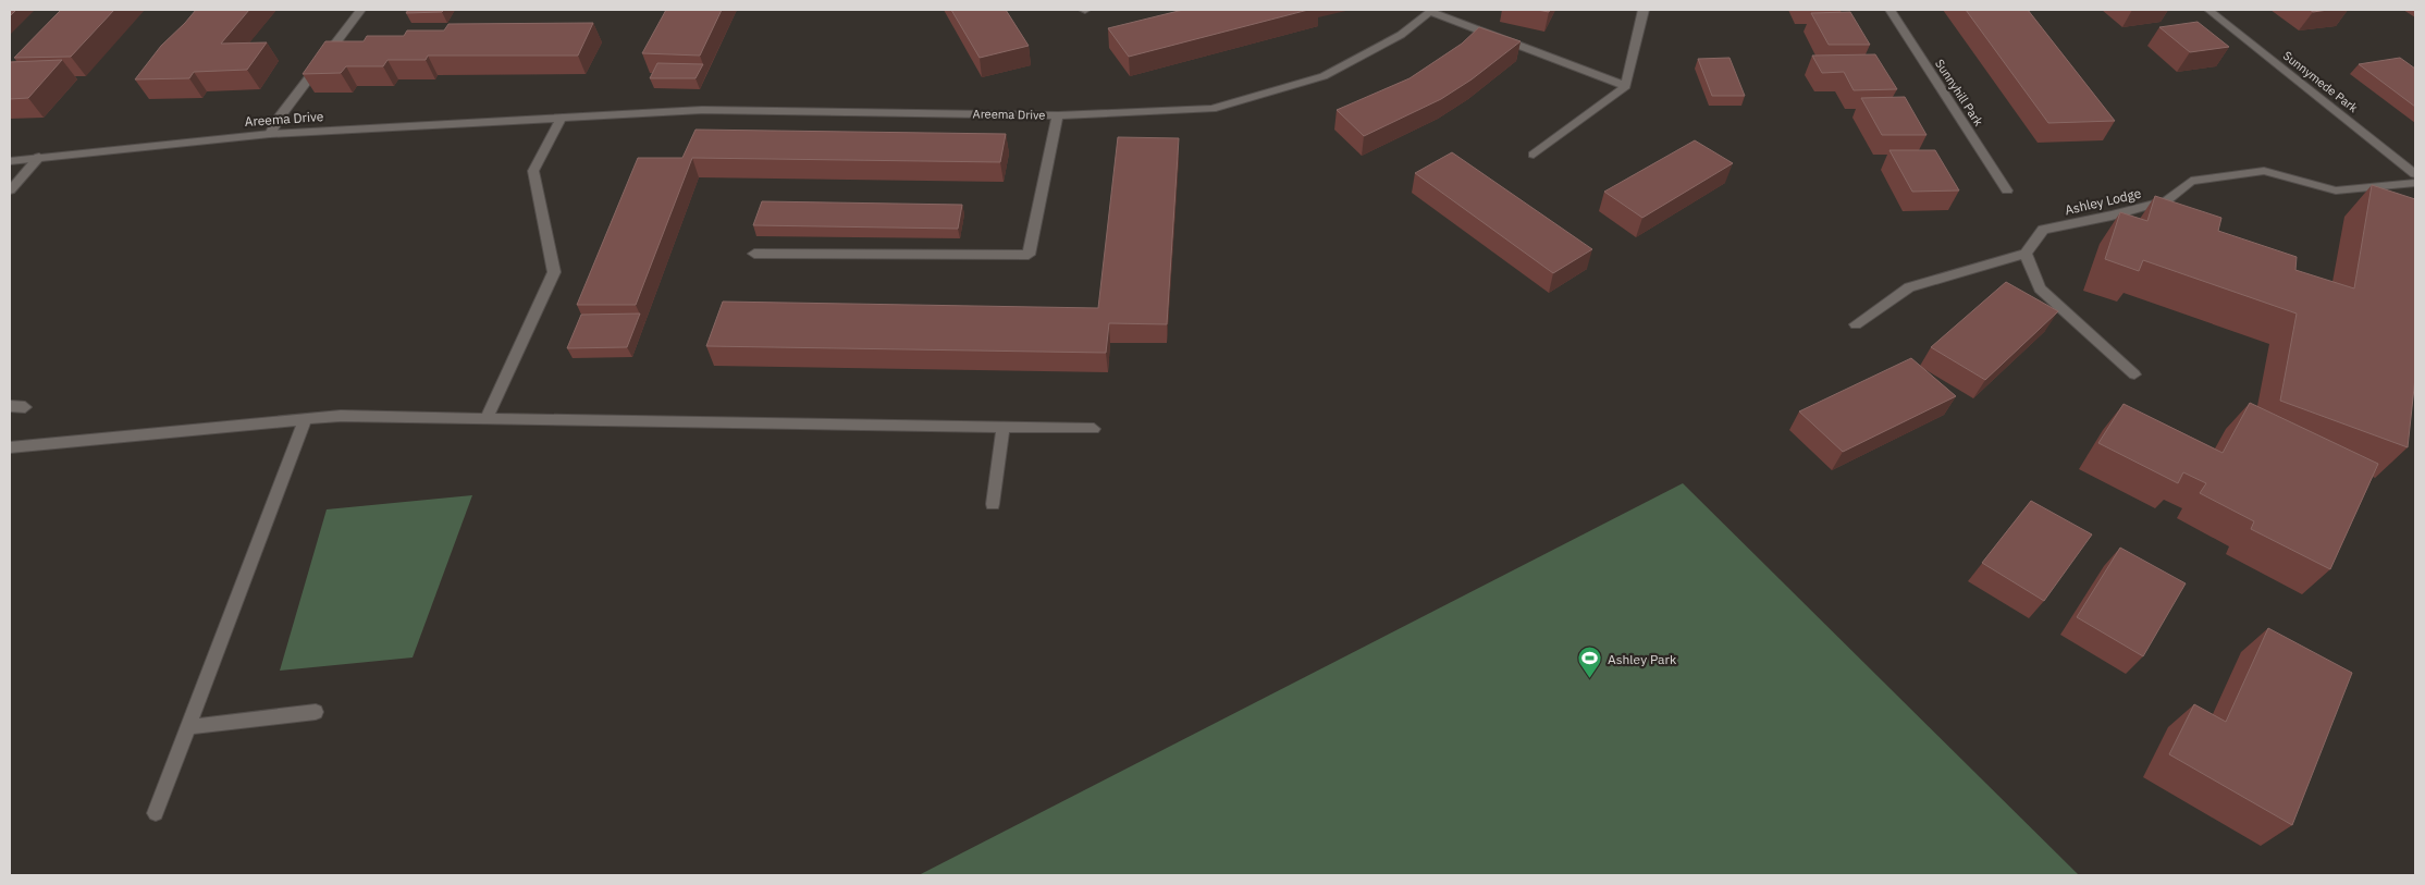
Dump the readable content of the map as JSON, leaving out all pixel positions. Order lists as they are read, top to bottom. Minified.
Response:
{"streets":{"street":["Sunnymede Park","Sunnyhill Park","Areema Drive","Ashley Lodge"]},"places":{"sports":["Ashley Park"]}}
